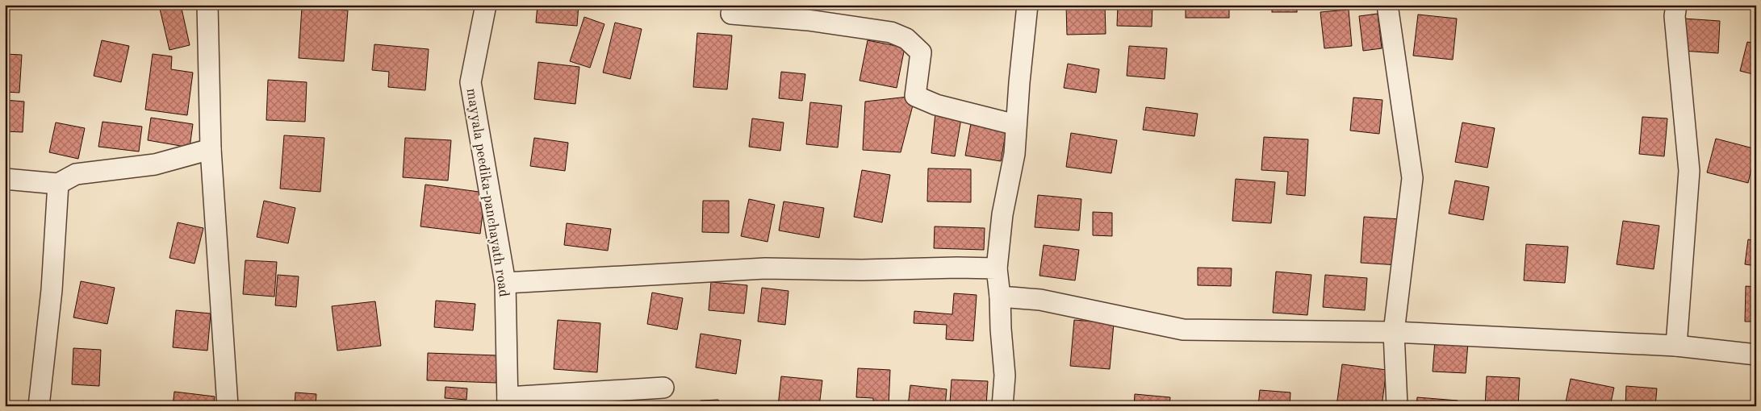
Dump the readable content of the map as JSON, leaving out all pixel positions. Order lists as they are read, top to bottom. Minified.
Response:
{"streets":{"street":["mayyala peedika-panchayath road"]}}
